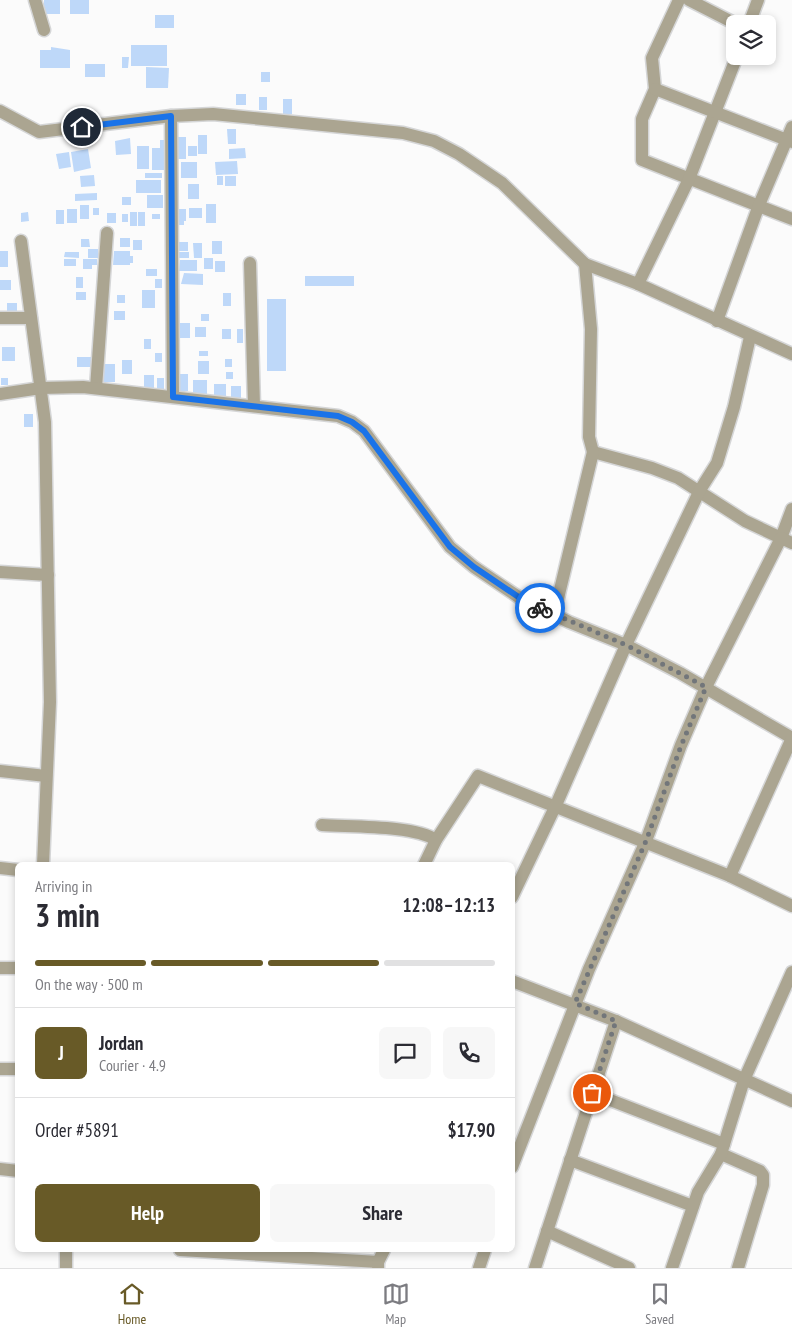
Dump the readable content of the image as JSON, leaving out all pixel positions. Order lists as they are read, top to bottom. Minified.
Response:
{"page":{"heading":["3 min","Arriving in","12:08–12:13"],"panel":["Jordan","Courier · 4.9","Order #5891","$17.90"],"bar":"On the way · 500 m","round":"J","buttons":["Help","Share"],"tabs":["Home","Map","Saved"]}}
